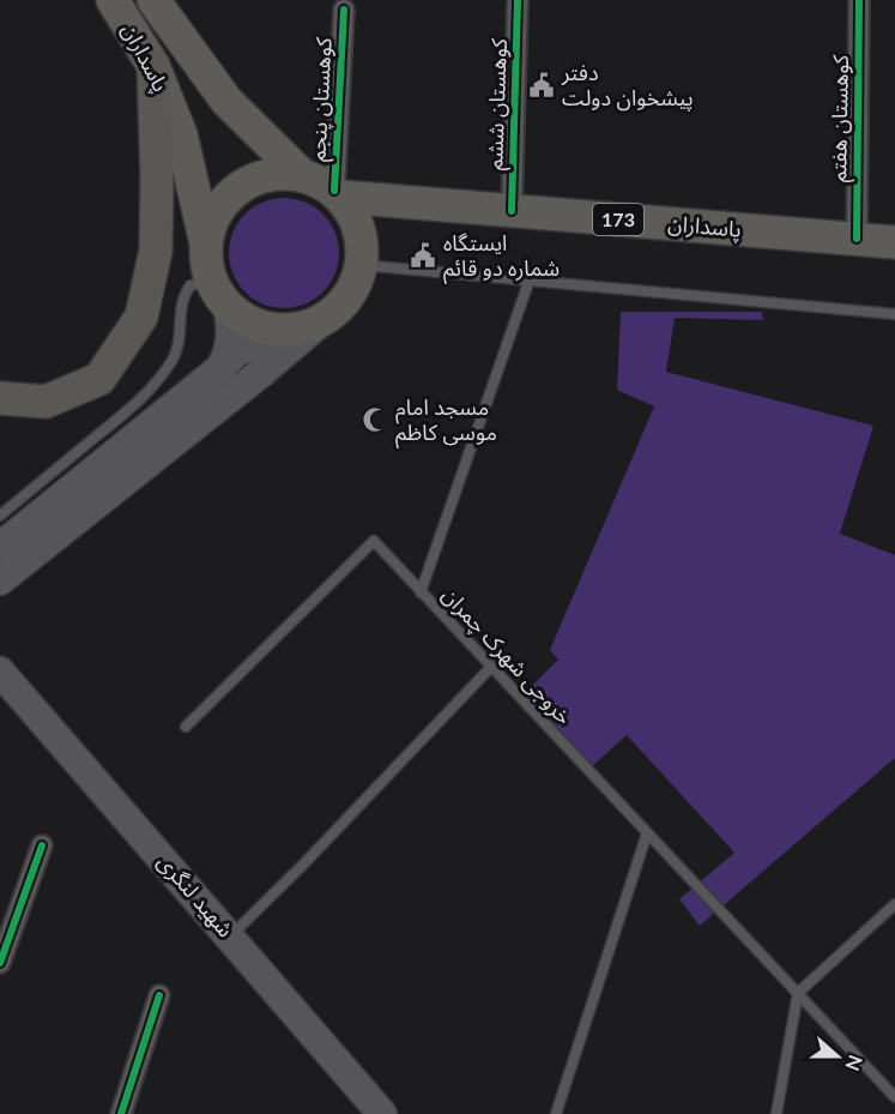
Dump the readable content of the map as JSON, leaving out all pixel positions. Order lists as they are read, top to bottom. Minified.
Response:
{"streets":{"main road":["پاسداران","173","شهید لنگری"],"street":["کوهستان پنجم","کوهستان ششم","کوهستان هفتم"],"lane":["خروجی شهرک چمران"]},"crossings":[["پاسداران","کوهستان پنجم"],["پاسداران","کوهستان ششم"],["پاسداران","کوهستان هفتم"]],"places":{"public building":["دفتر پیشخوان دولت","ایستگاه شماره دو قائم"],"mosque":["مسجد امام موسی کاظم"]},"north":"right"}
